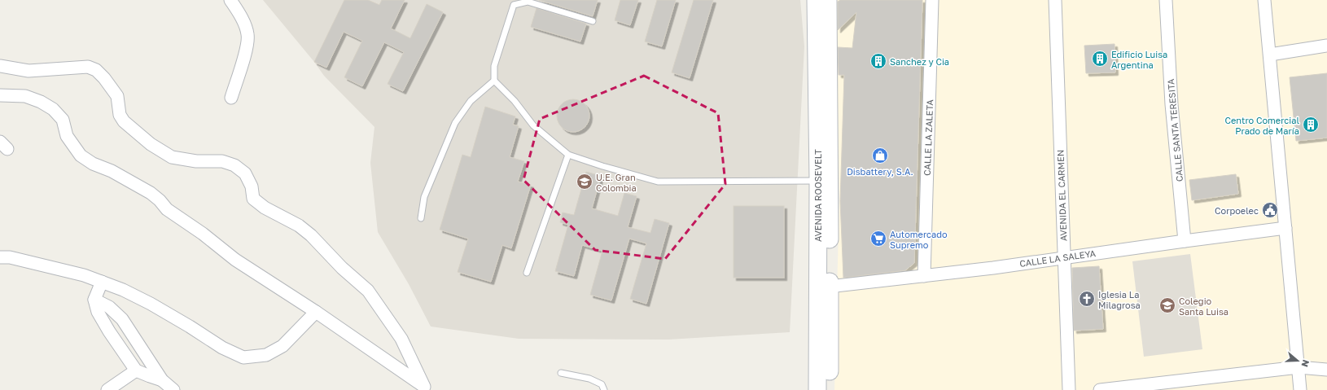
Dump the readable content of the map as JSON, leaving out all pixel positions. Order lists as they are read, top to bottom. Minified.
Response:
{"streets":{"street":["CALLE SANTA TERESITA","CALLE LA ZALETA","AVENIDA ROOSEVELT","AVENIDA EL CARMEN","CALLE LA SALEYA"]},"crossings":[["CALLE SANTA TERESITA","CALLE LA SALEYA"],["CALLE LA ZALETA","CALLE LA SALEYA"],["AVENIDA ROOSEVELT","CALLE LA SALEYA"],["AVENIDA EL CARMEN","CALLE LA SALEYA"]],"places":{"building":["Edificio Luisa Argentina","Sanchez y Cia","Centro Comercial Prado de María"],"shop":["Disbattery, S.A."],"school or university":["U.E. Gran Colombia","Colegio Santa Luisa"],"public building":["Corpoelec"],"supermarket":["Automercado Supremo"],"church":["Iglesia La Milagrosa"]},"north":"right"}
